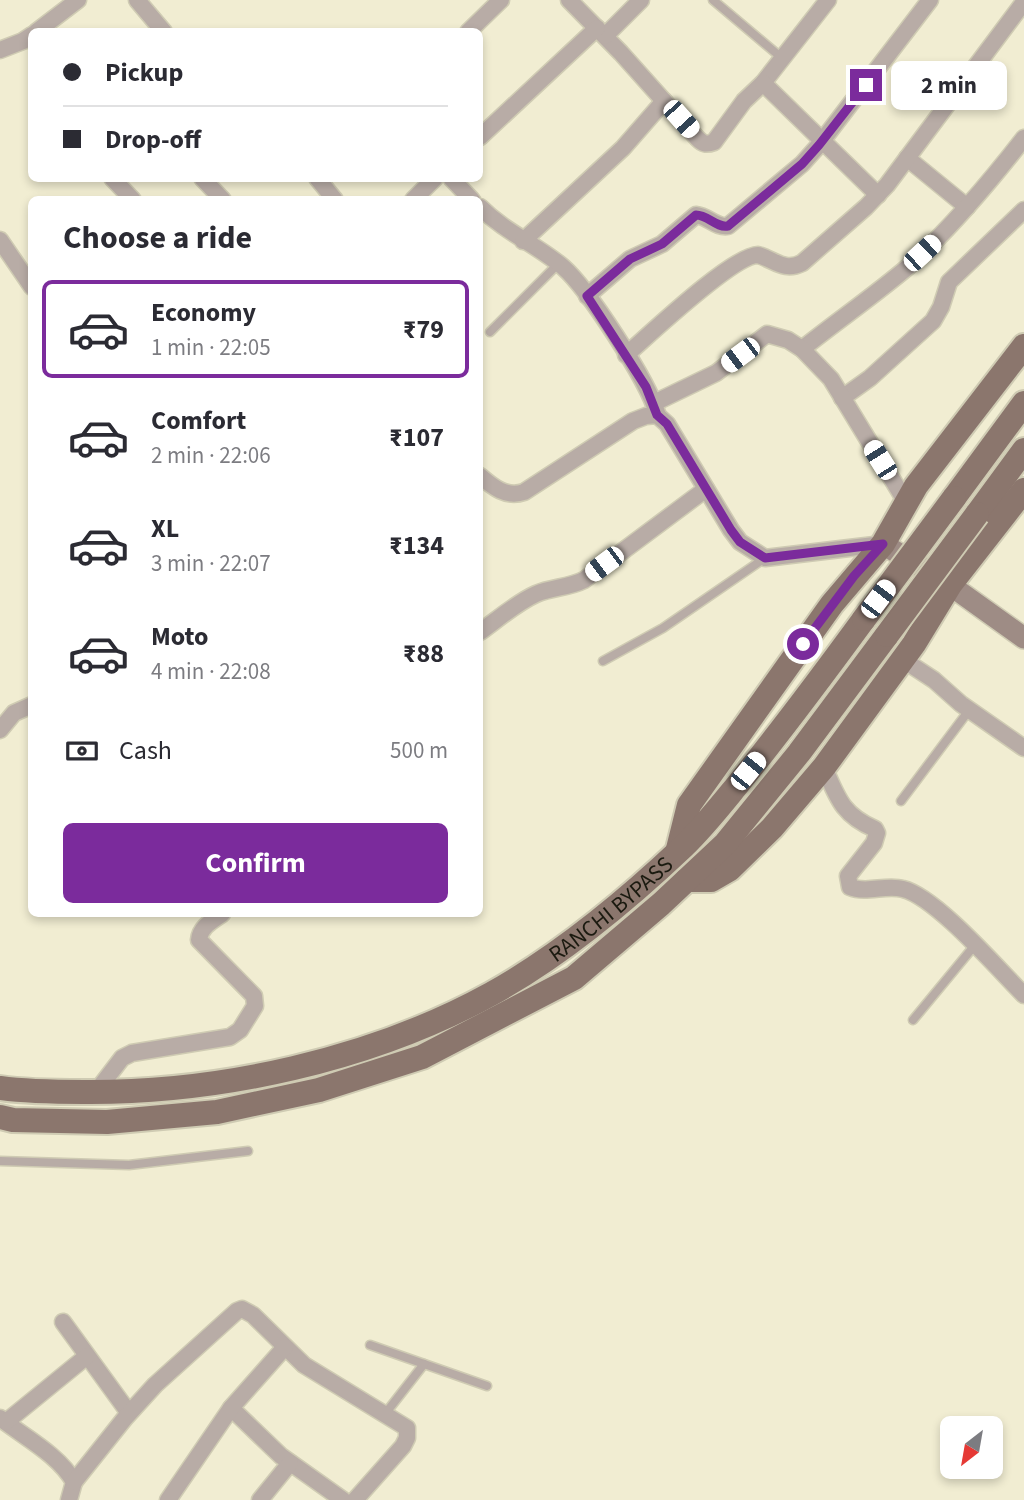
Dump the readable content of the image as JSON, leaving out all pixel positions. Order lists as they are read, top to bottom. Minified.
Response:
{"streets":{"main road":["RANCHI BYPASS"]},"north":"bottom left","page":{"banner":["Pickup","Drop-off"],"bubble":"2 min","heading":"Choose a ride","list":[{"name":"Economy","note":"1 min · 22:05","value":"₹79"},{"name":"Comfort","note":"2 min · 22:06","value":"₹107"},{"name":"XL","note":"3 min · 22:07","value":"₹134"},{"name":"Moto","note":"4 min · 22:08","value":"₹88"}],"pay":["Cash","500 m"],"buttons":"Confirm"}}
